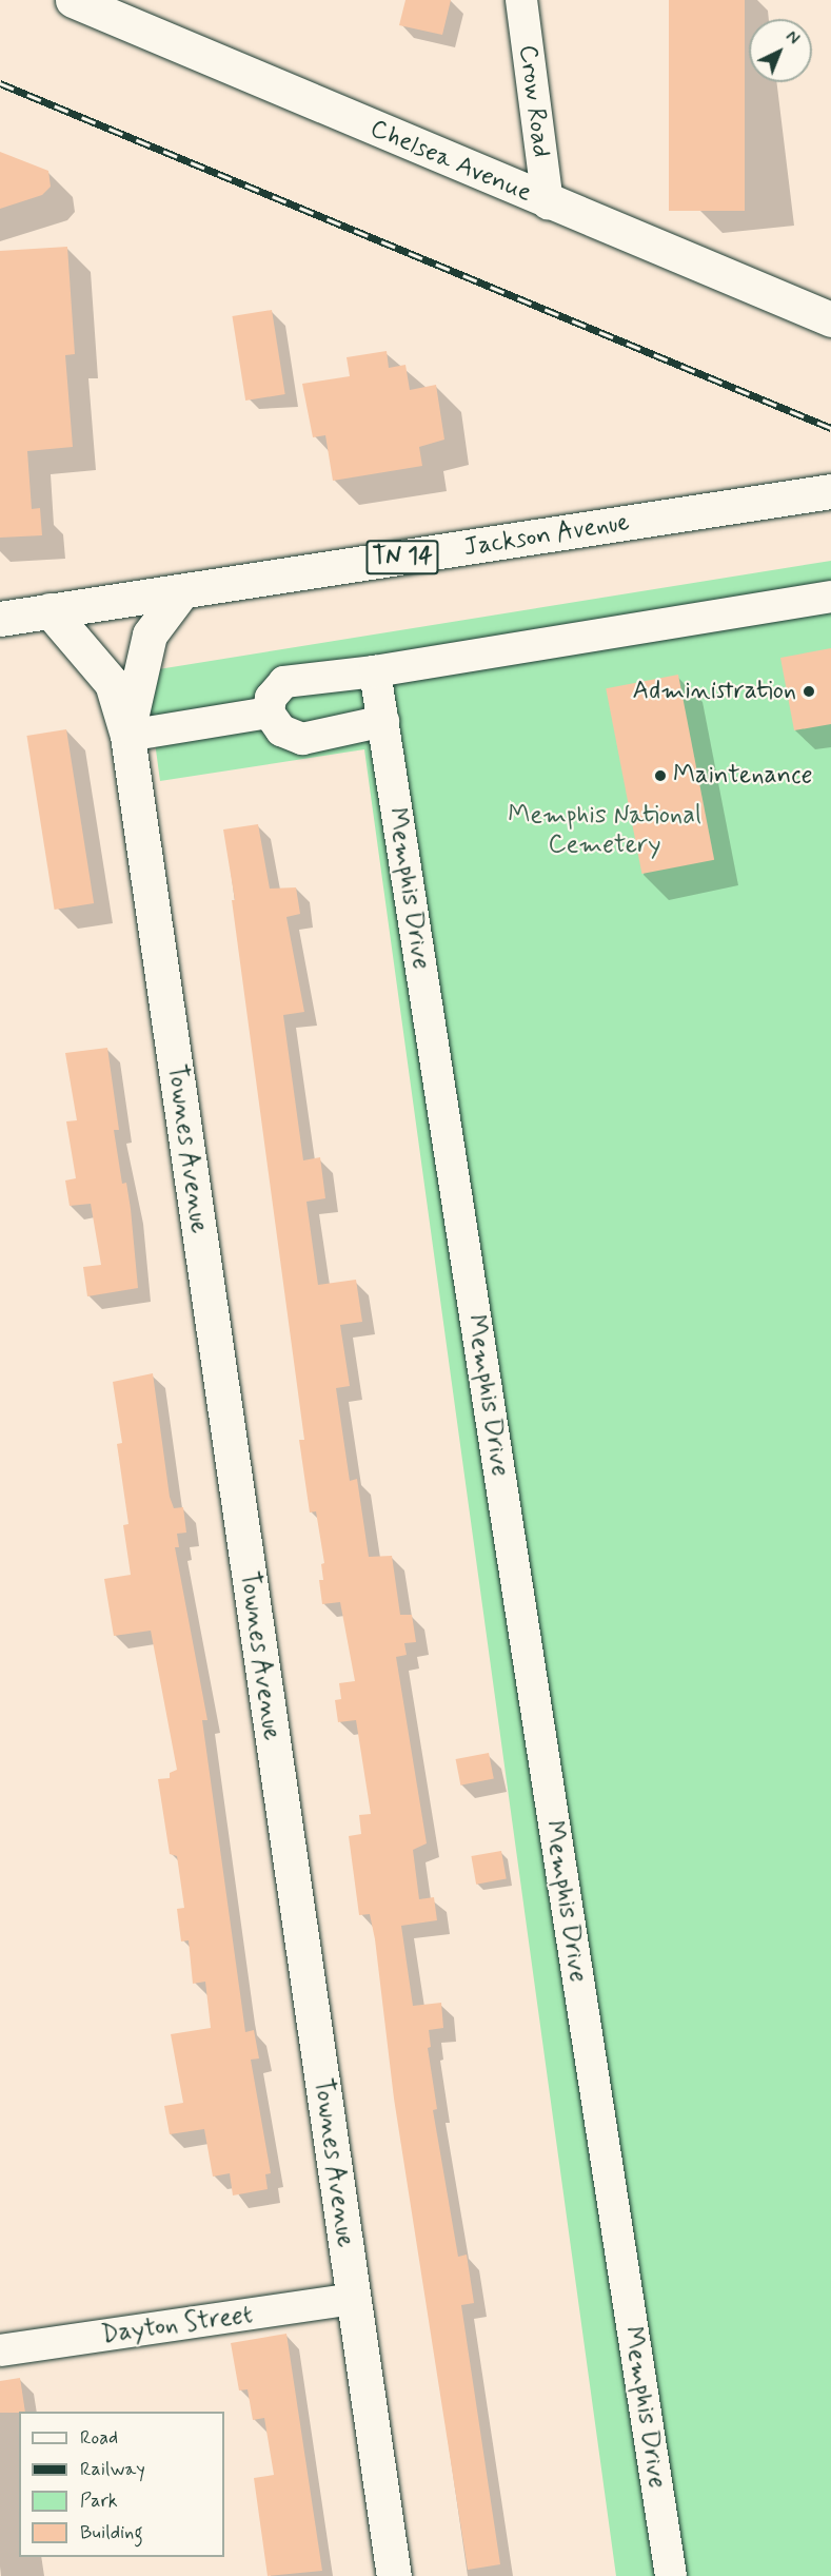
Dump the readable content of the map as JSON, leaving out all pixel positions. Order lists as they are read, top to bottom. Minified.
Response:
{"streets":{"street":["Crow Road","Chelsea Avenue","Jackson Avenue","TN 14","Memphis Drive","Townes Avenue","Dayton Street"]},"crossings":[["Crow Road","Chelsea Avenue"],["Jackson Avenue","Townes Avenue"],["Townes Avenue","Dayton Street"]],"parks":["Memphis National Cemetery"],"places":["Administration","Maintenance"],"legend":["Road","Railway","Park","Building"],"north":"top right"}
